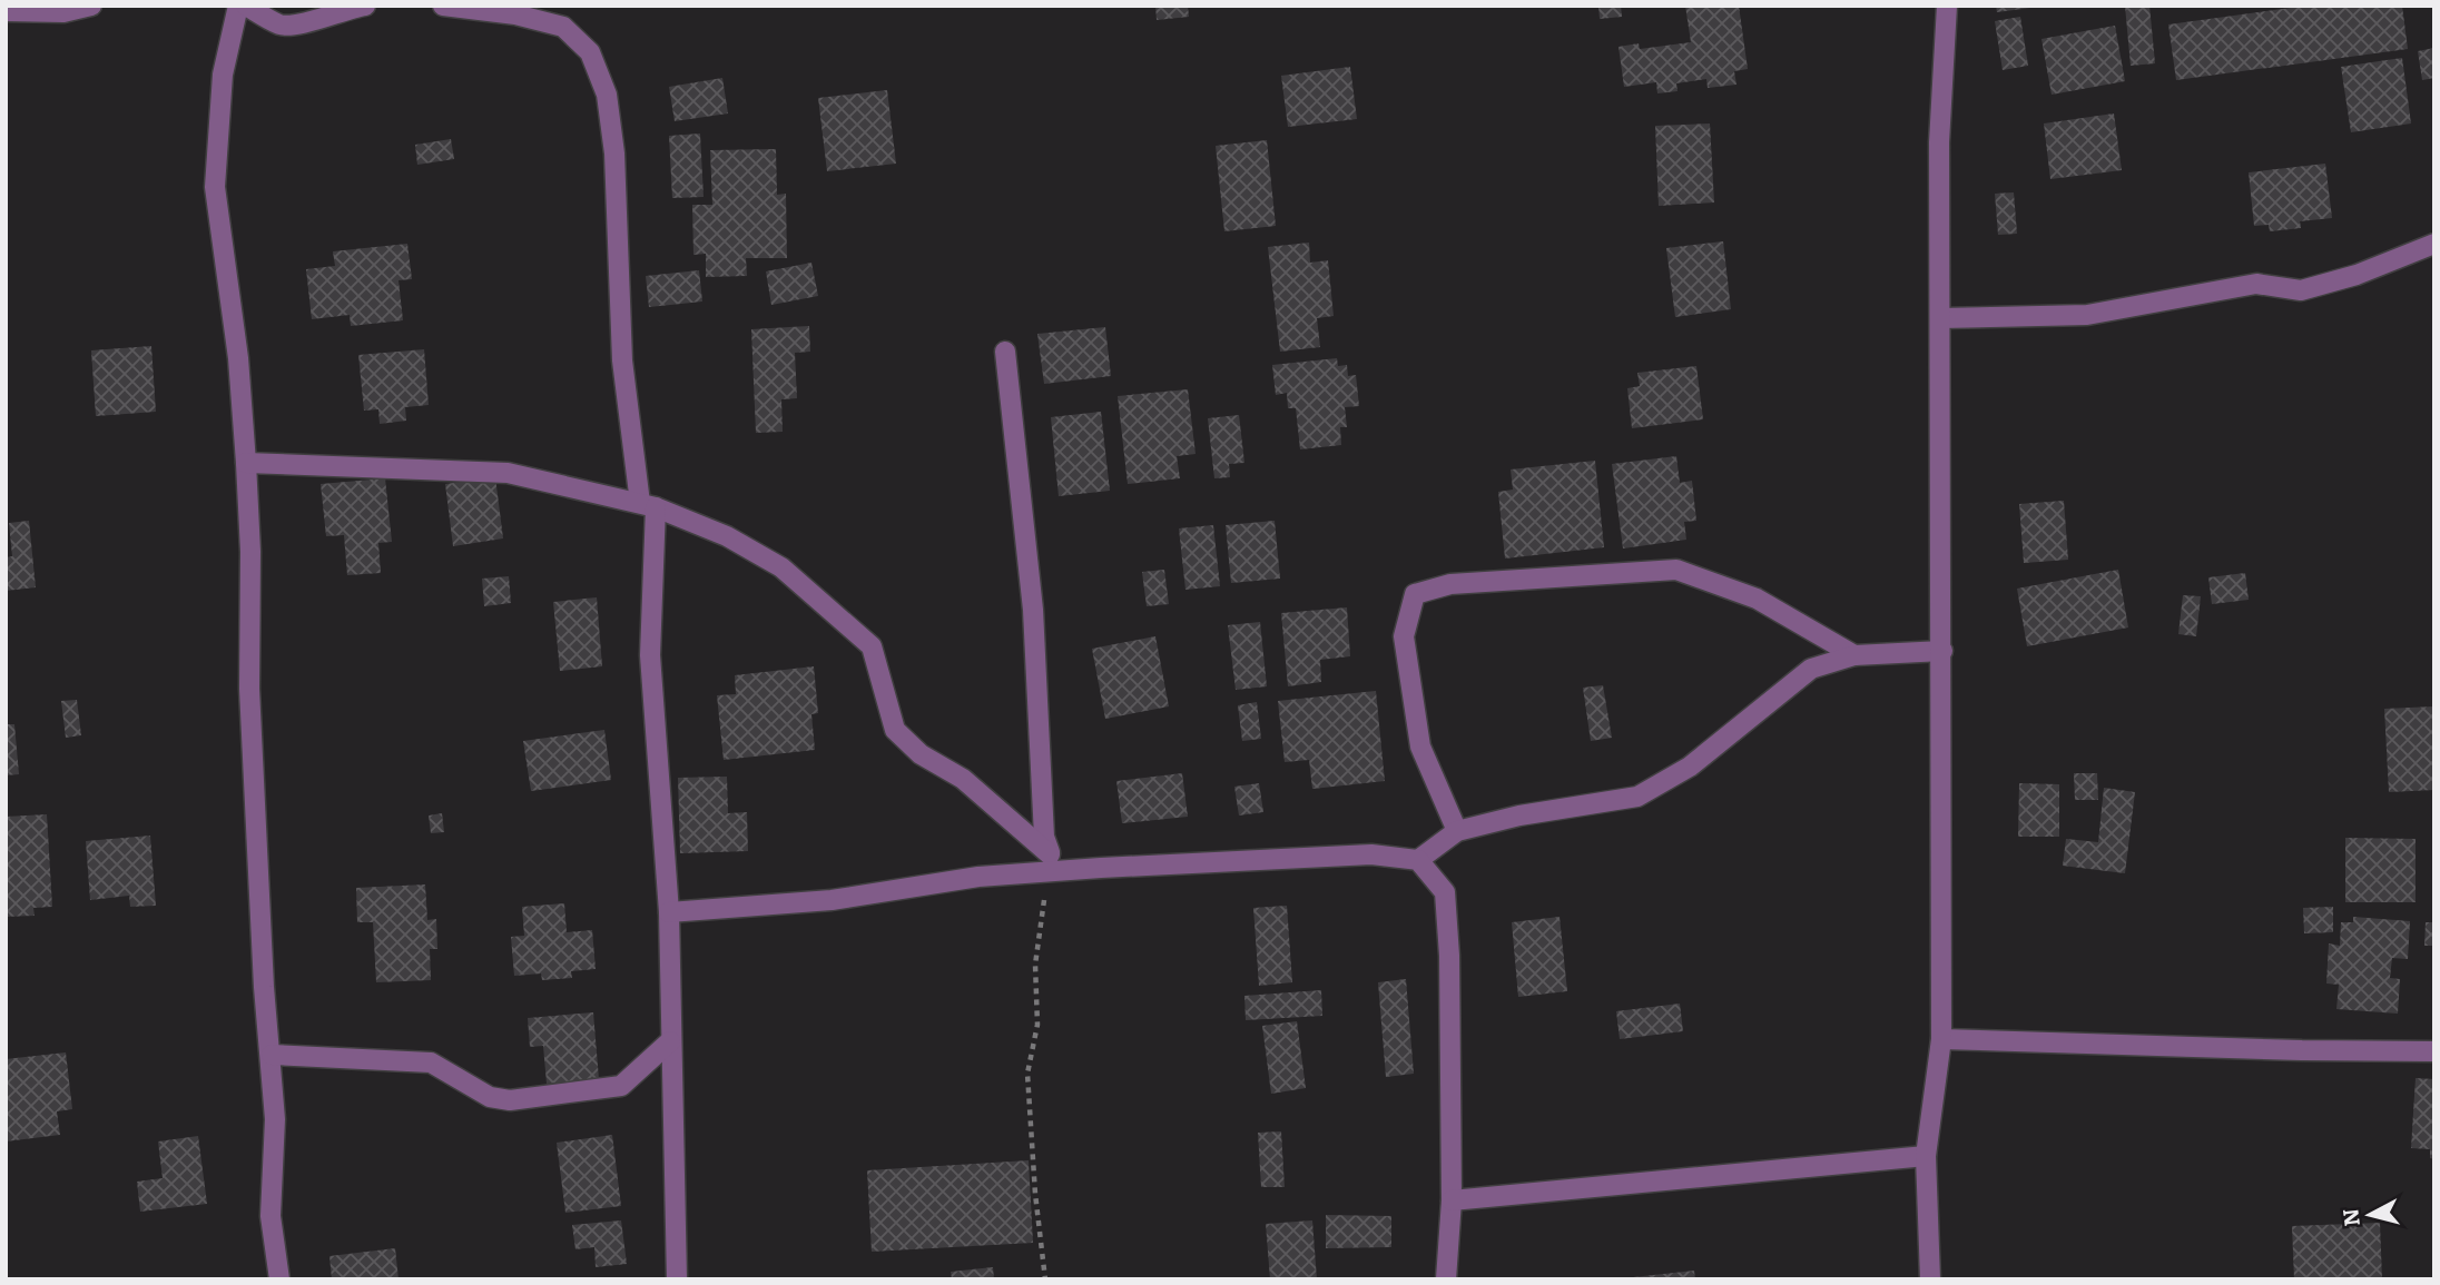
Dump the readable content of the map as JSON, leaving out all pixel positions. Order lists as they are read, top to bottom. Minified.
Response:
{"north":"left"}
